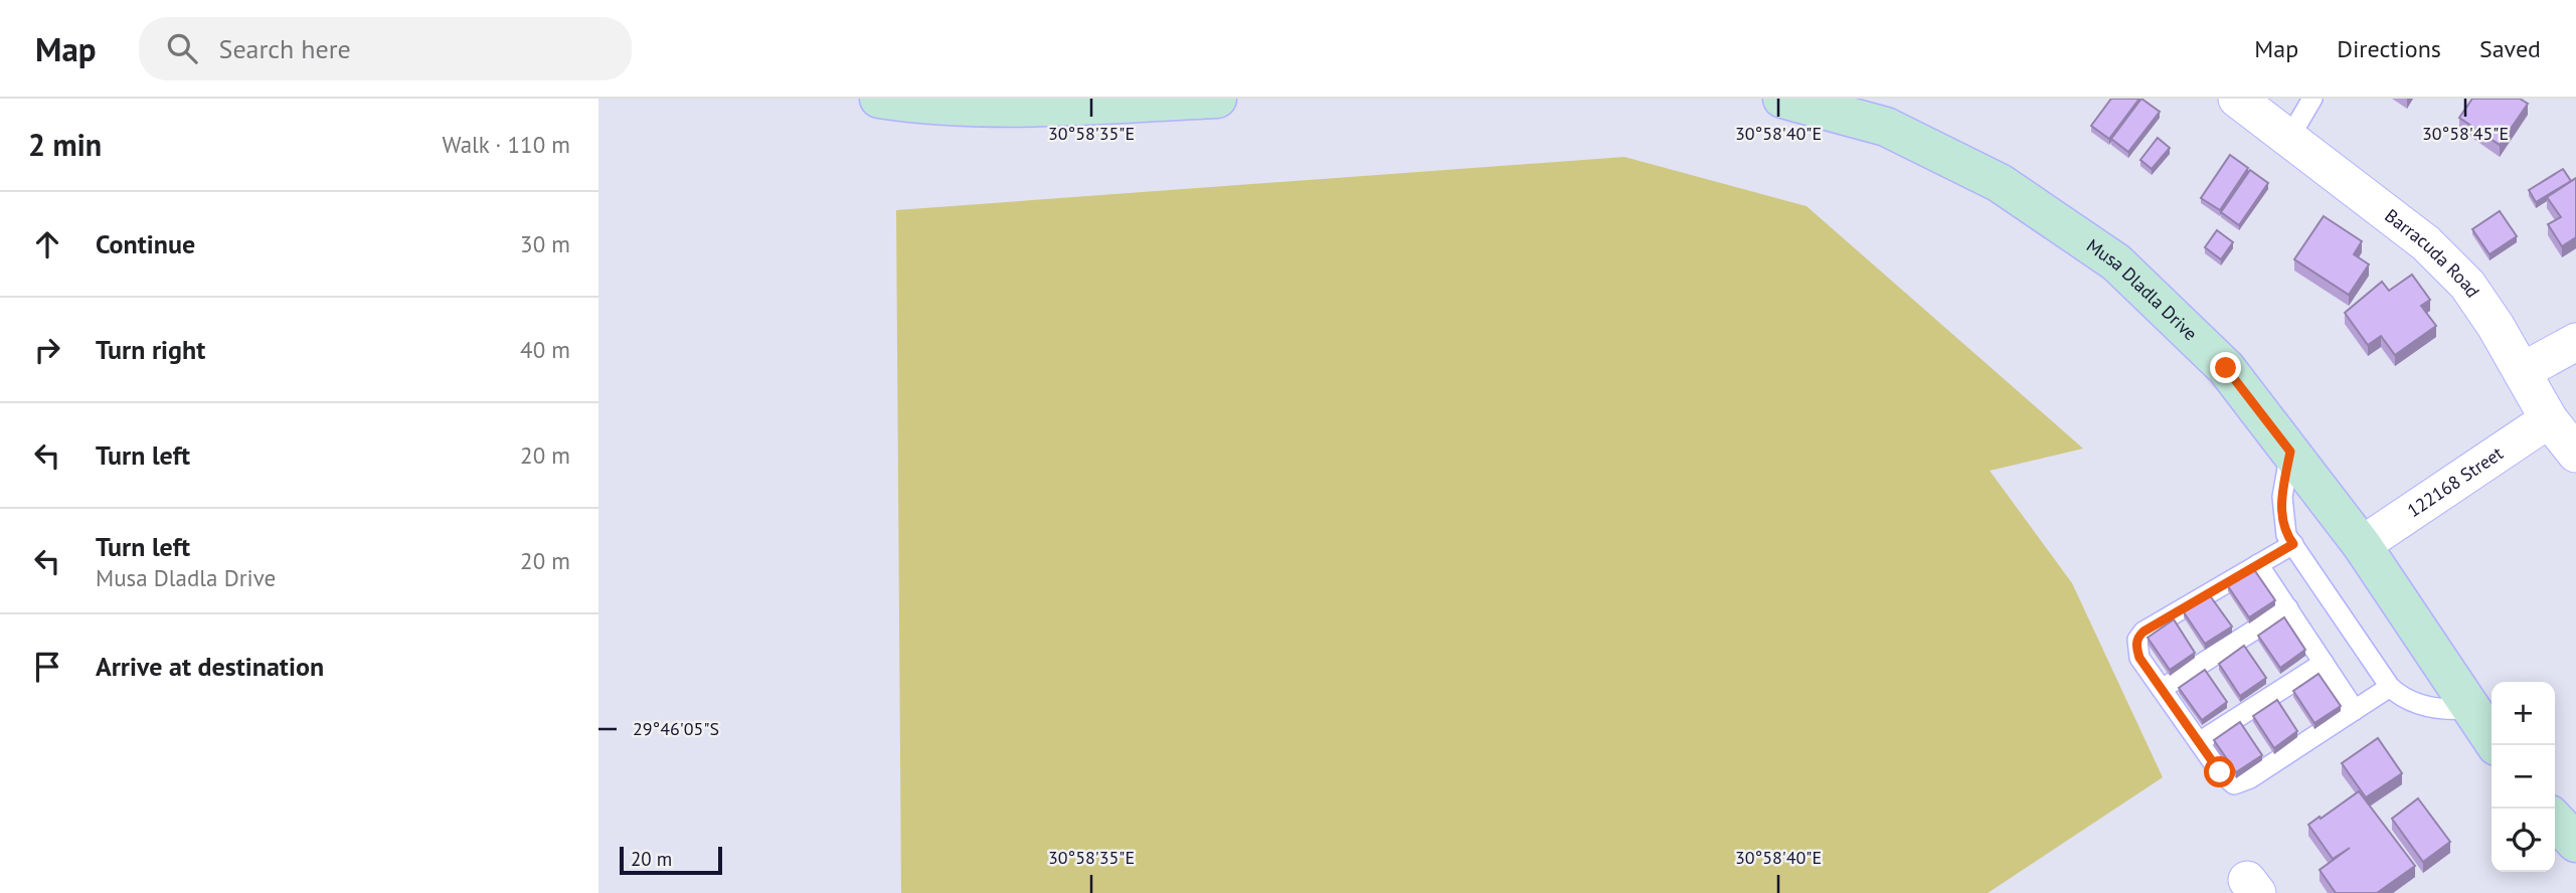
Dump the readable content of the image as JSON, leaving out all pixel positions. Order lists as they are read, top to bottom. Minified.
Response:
{"streets":{"street":["Barracuda Road","Musa Dladla Drive","122168 Street"]},"crossings":[["Barracuda Road","122168 Street"],["Musa Dladla Drive","122168 Street"]],"scale_bar":"20 m","page":{"header":"Map","search":"Search here","nav":["Map","Directions","Saved"],"heading":["2 min","Walk · 110 m"],"list":[["Continue","30 m"],["Turn right","40 m"],["Turn left","20 m"],["Turn left","Musa Dladla Drive","20 m"],"Arrive at destination"],"map_buttons":["+","−"],"scale":"20 m"},"coordinates":["30°58'35\"E","30°58'40\"E","30°58'45\"E","29°46'05\"S"]}
